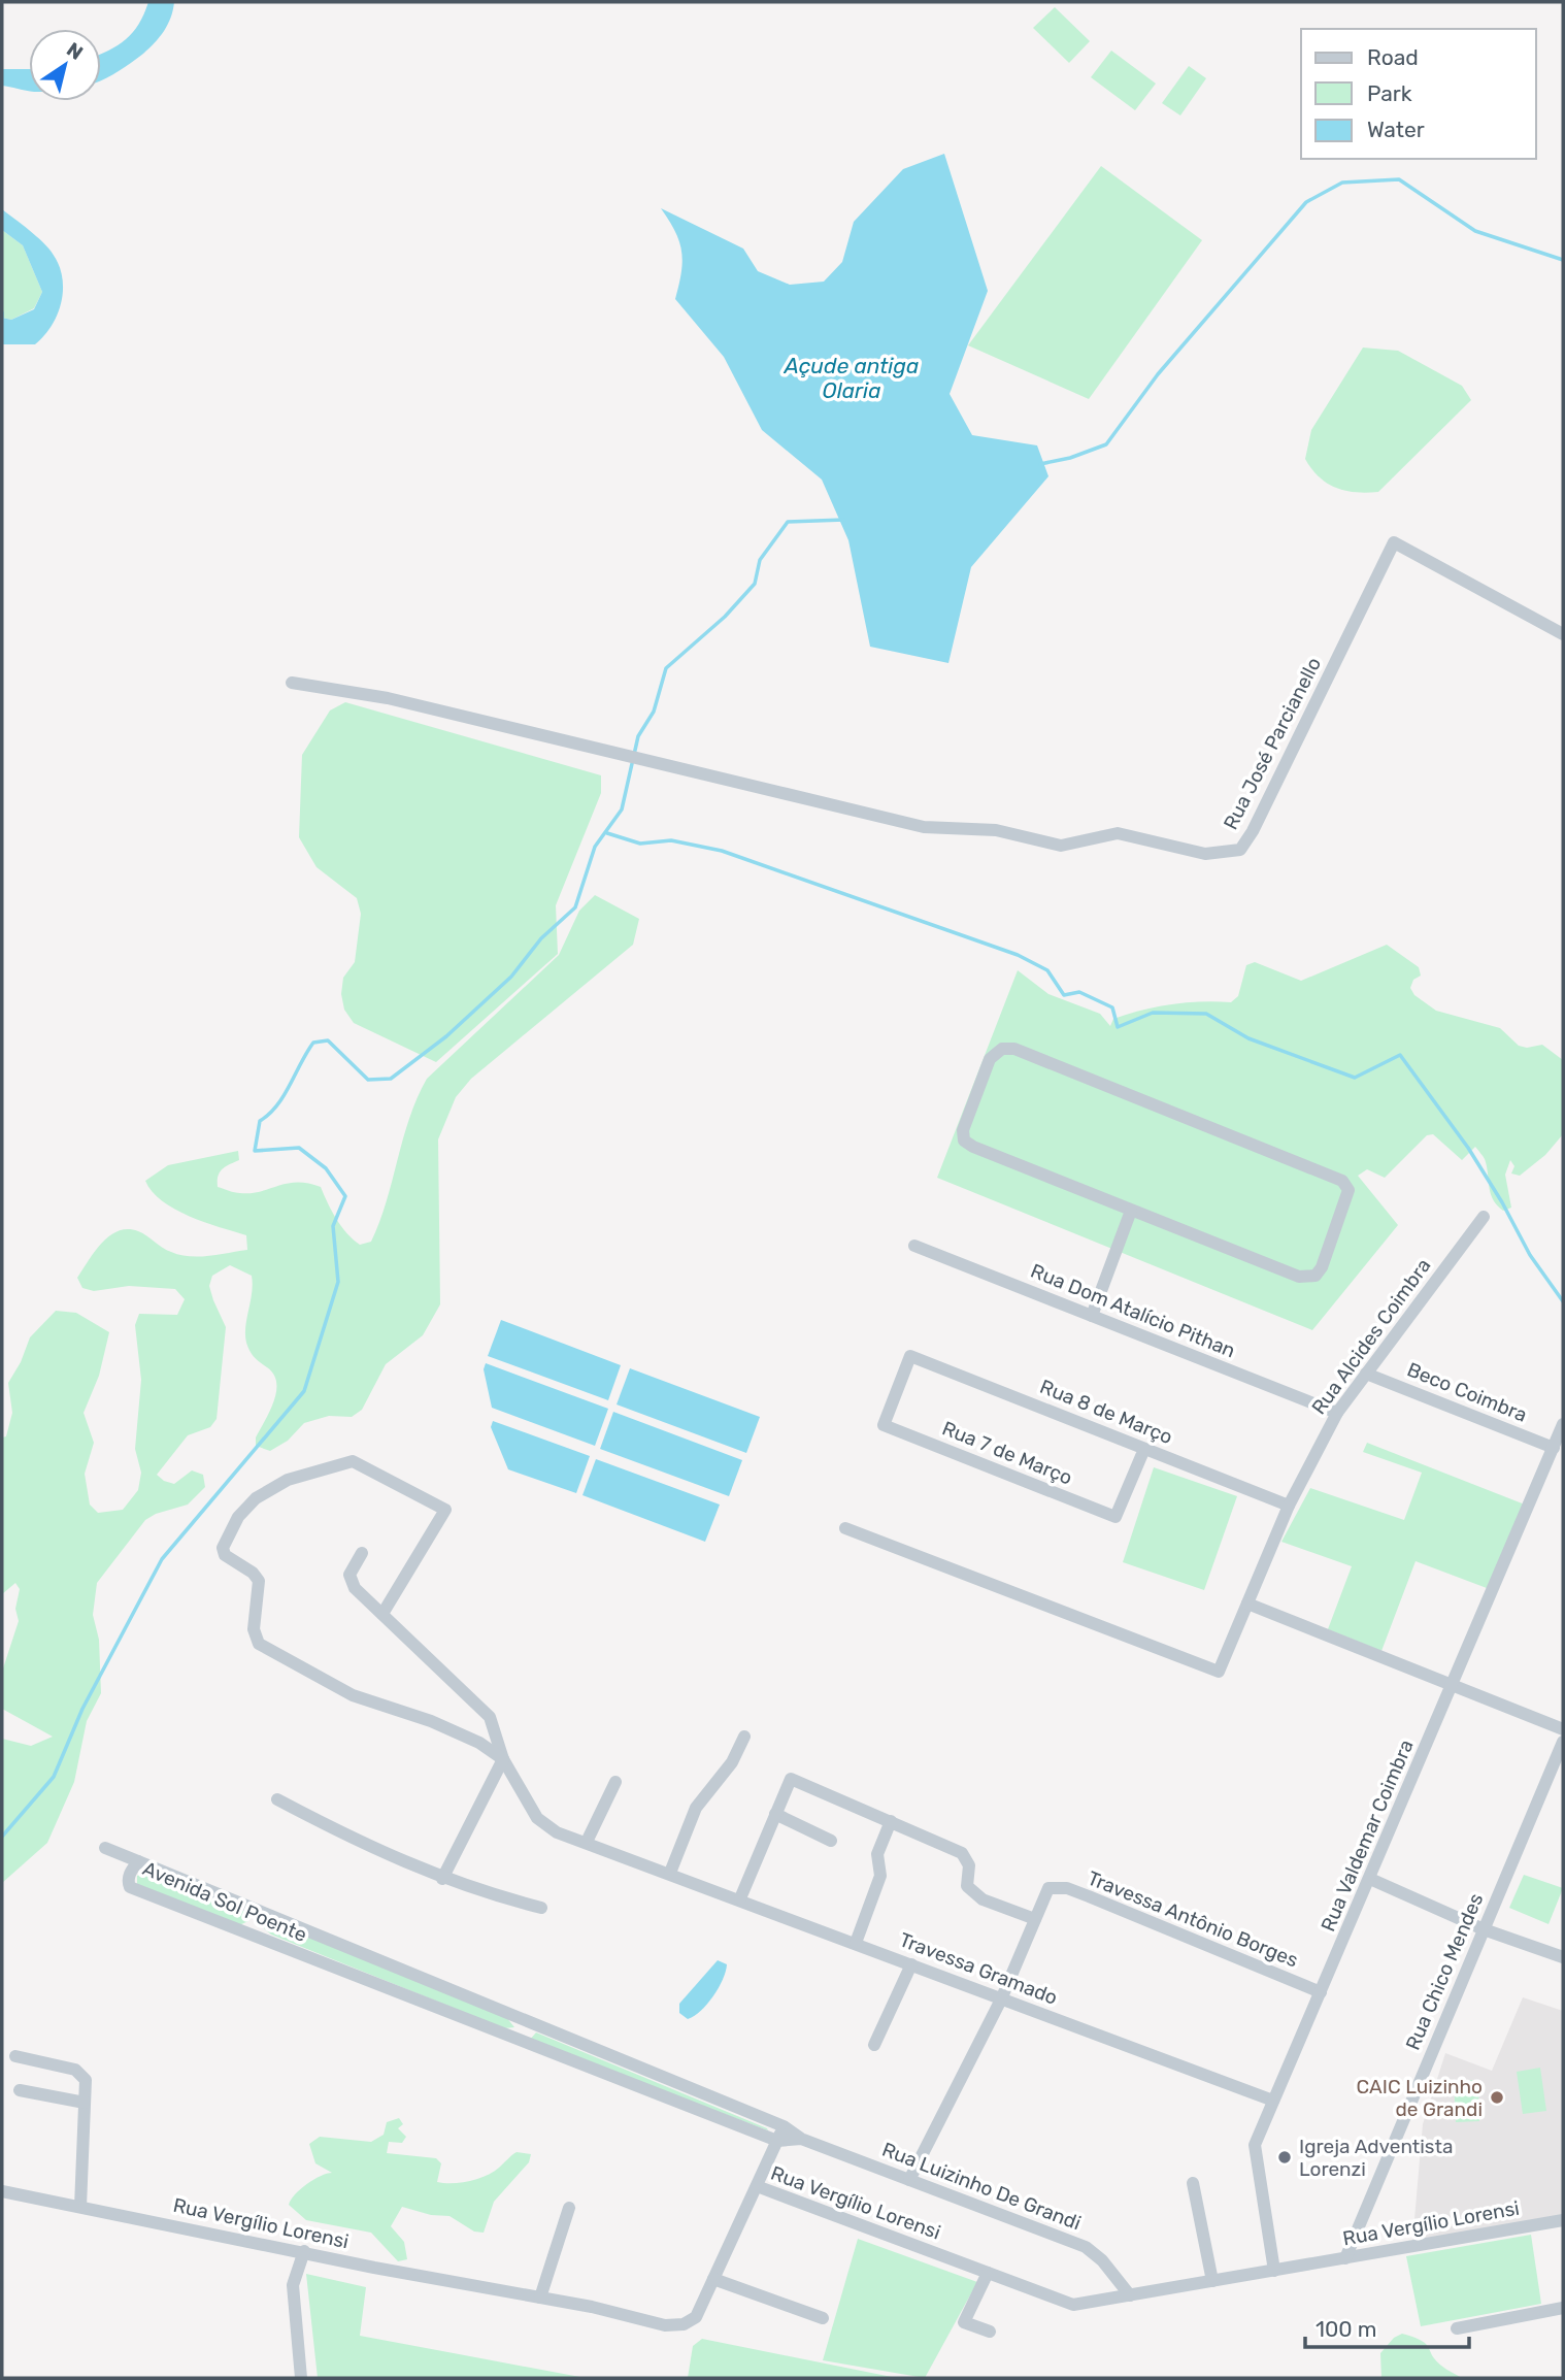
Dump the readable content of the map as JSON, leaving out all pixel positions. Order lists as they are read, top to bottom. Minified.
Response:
{"streets":{"street":["Rua José Parcianello","Rua Dom Atalício Pithan","Rua Alcides Coimbra","Beco Coimbra","Rua 8 de Março","Rua 7 de Março","Rua Valdemar Coimbra","Avenida Sol Poente","Travessa Antônio Borges","Travessa Gramado","Rua Chico Mendes","Rua Luizinho De Grandi","Rua Vergílio Lorensi"]},"crossings":[["Rua Dom Atalício Pithan","Rua Alcides Coimbra"],["Rua Alcides Coimbra","Beco Coimbra"],["Rua Alcides Coimbra","Rua 8 de Março"],["Beco Coimbra","Rua Valdemar Coimbra"],["Rua 8 de Março","Rua 7 de Março"],["Rua Valdemar Coimbra","Travessa Antônio Borges"],["Rua Valdemar Coimbra","Travessa Gramado"],["Rua Valdemar Coimbra","Rua Vergílio Lorensi"],["Avenida Sol Poente","Rua Luizinho De Grandi"],["Rua Chico Mendes","Rua Vergílio Lorensi"],["Rua Luizinho De Grandi","Rua Vergílio Lorensi"]],"water":["Açude antiga Olaria"],"places":["CAIC Luizinho de Grandi","Igreja Adventista Lorenzi"],"legend":["Road","Park","Water"],"scale_bar":"100 m","north":"top right"}
